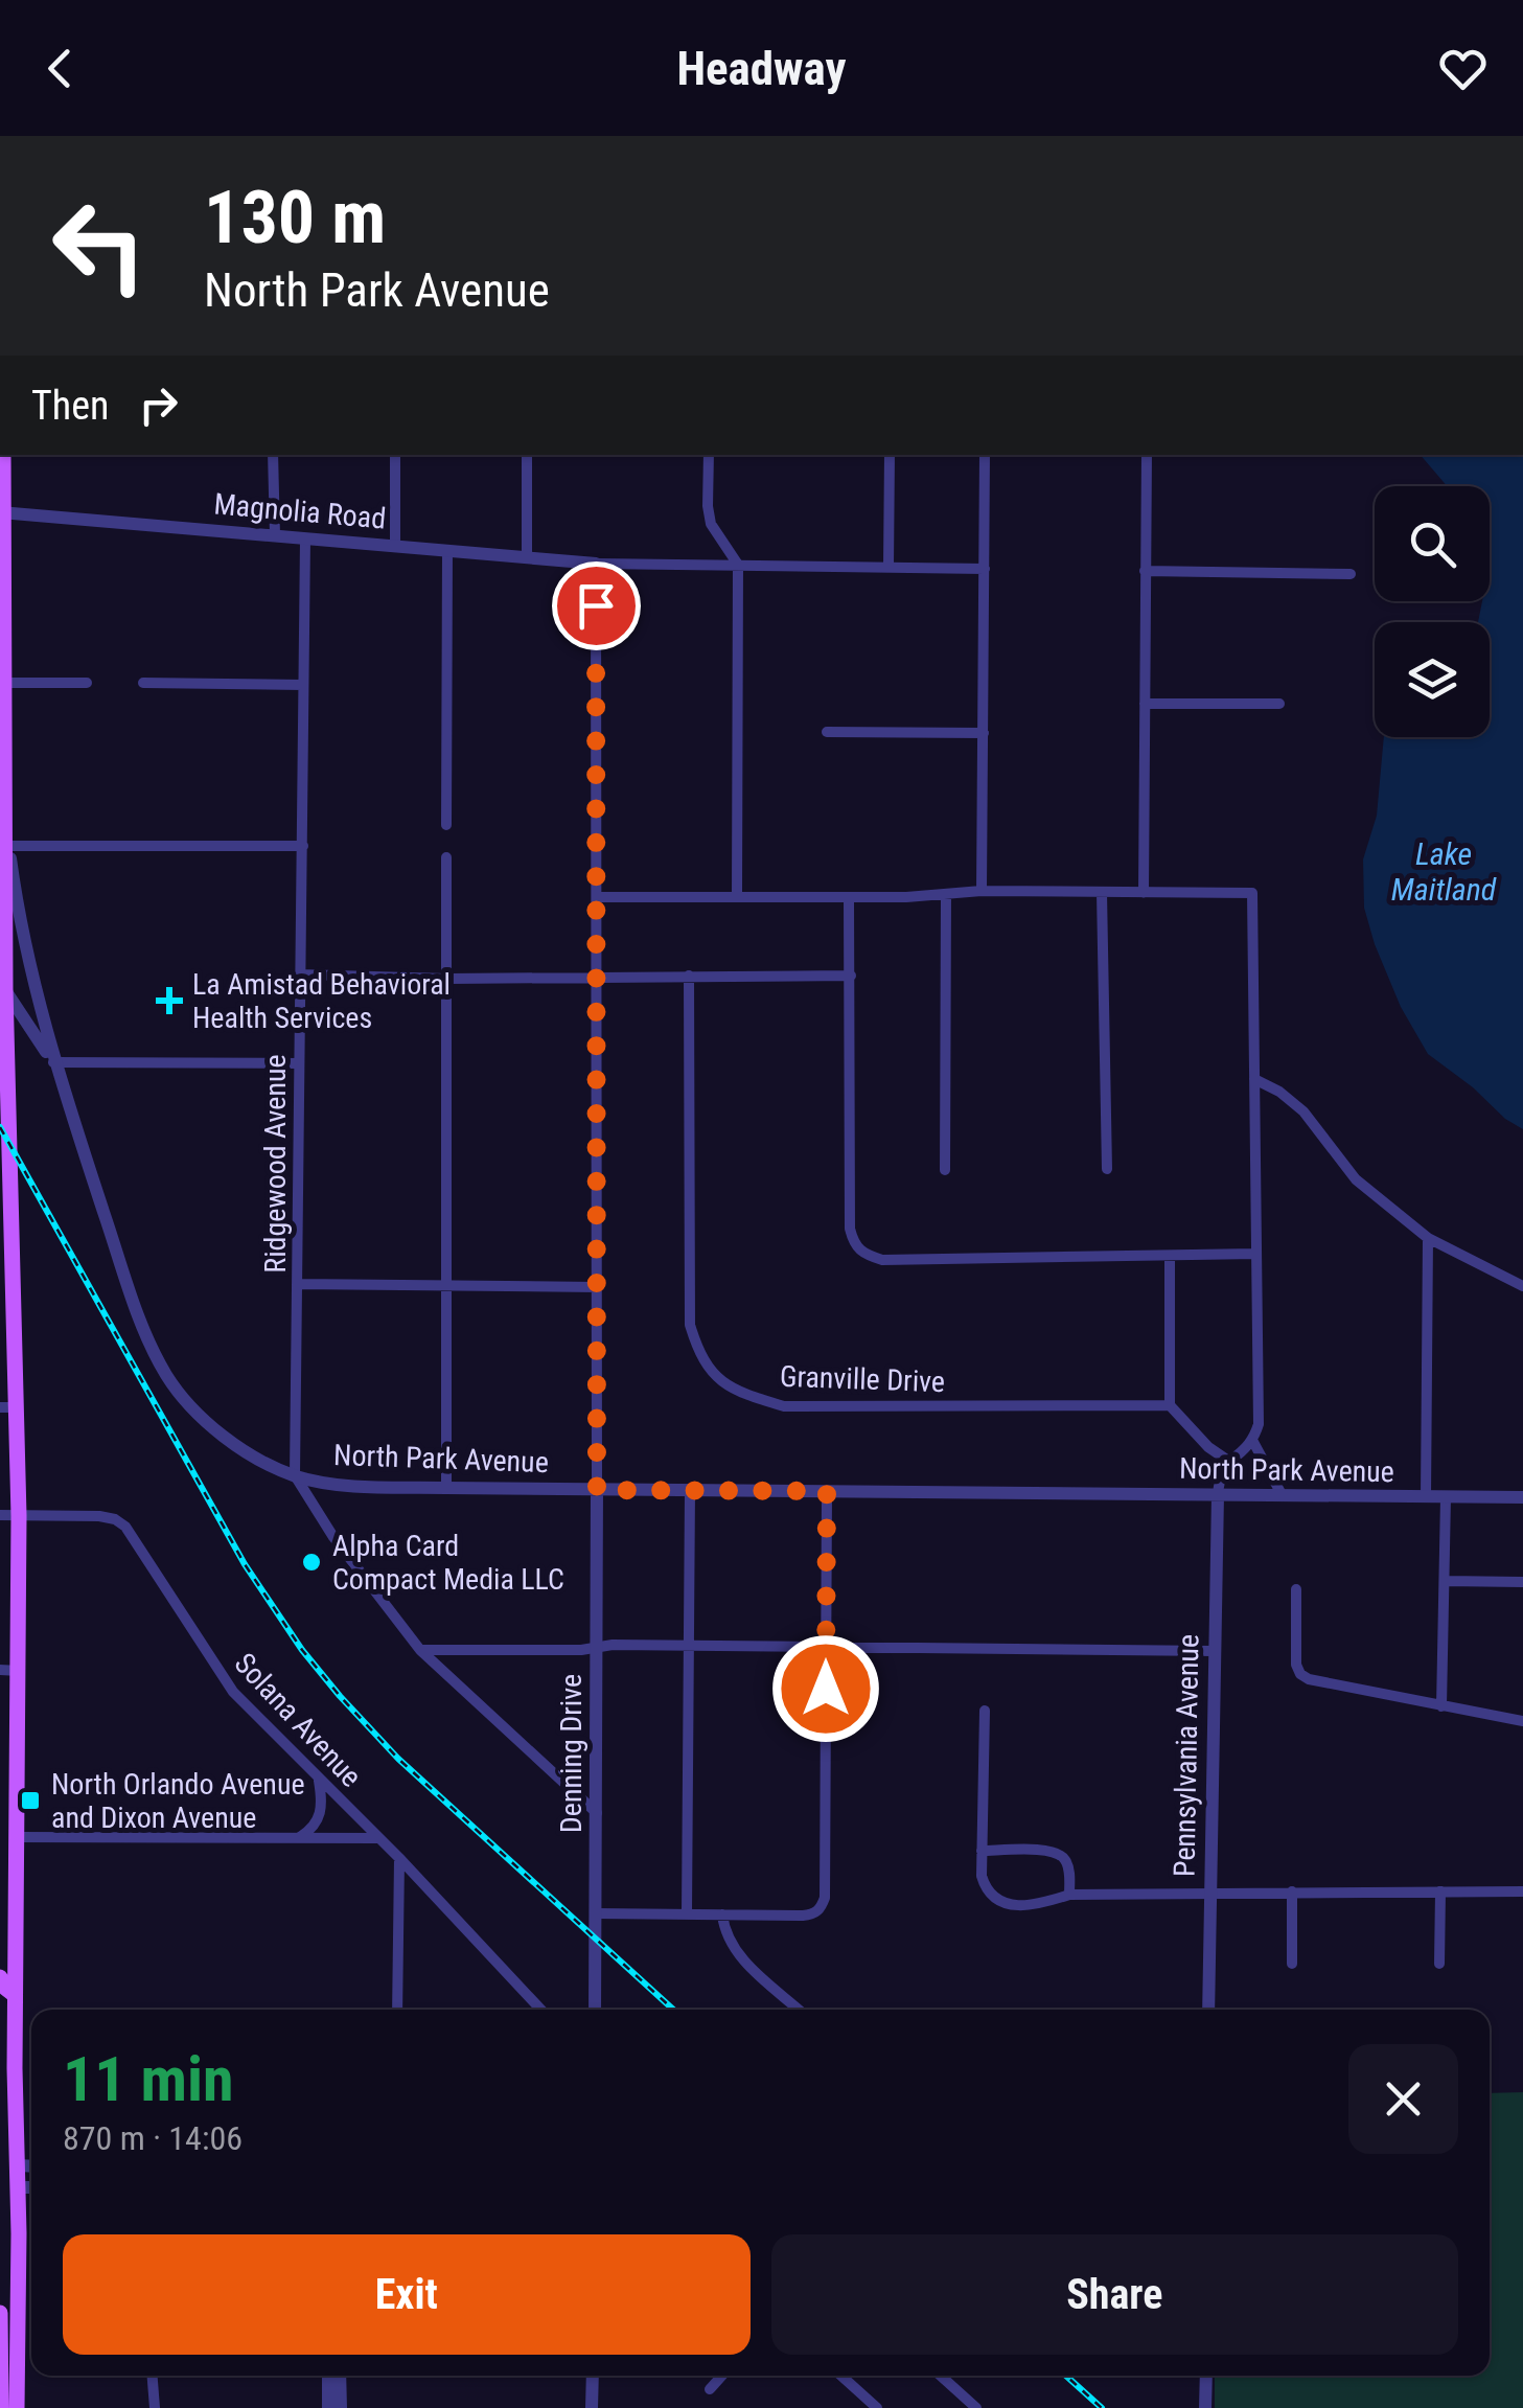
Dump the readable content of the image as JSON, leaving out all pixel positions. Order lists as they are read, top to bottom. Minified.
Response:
{"streets":{"street":["Magnolia Road","Ridgewood Avenue","Granville Drive","North Park Avenue","Solana Avenue","Denning Drive","Pennsylvania Avenue"]},"crossings":[["Magnolia Road","Ridgewood Avenue"],["Ridgewood Avenue","North Park Avenue"],["North Park Avenue","Denning Drive"],["North Park Avenue","Pennsylvania Avenue"]],"water":["Lake Maitland"],"places":{"health":["La Amistad Behavioral Health Services"],"other":["Alpha Card Compact Media LLC"],"transit":["North Orlando Avenue and Dixon Avenue"]},"page":{"header":"Headway","turn":["130 m","North Park Avenue"],"then":"Then","heading":["11 min","870 m · 14:06"],"buttons":["Exit","Share"]}}
